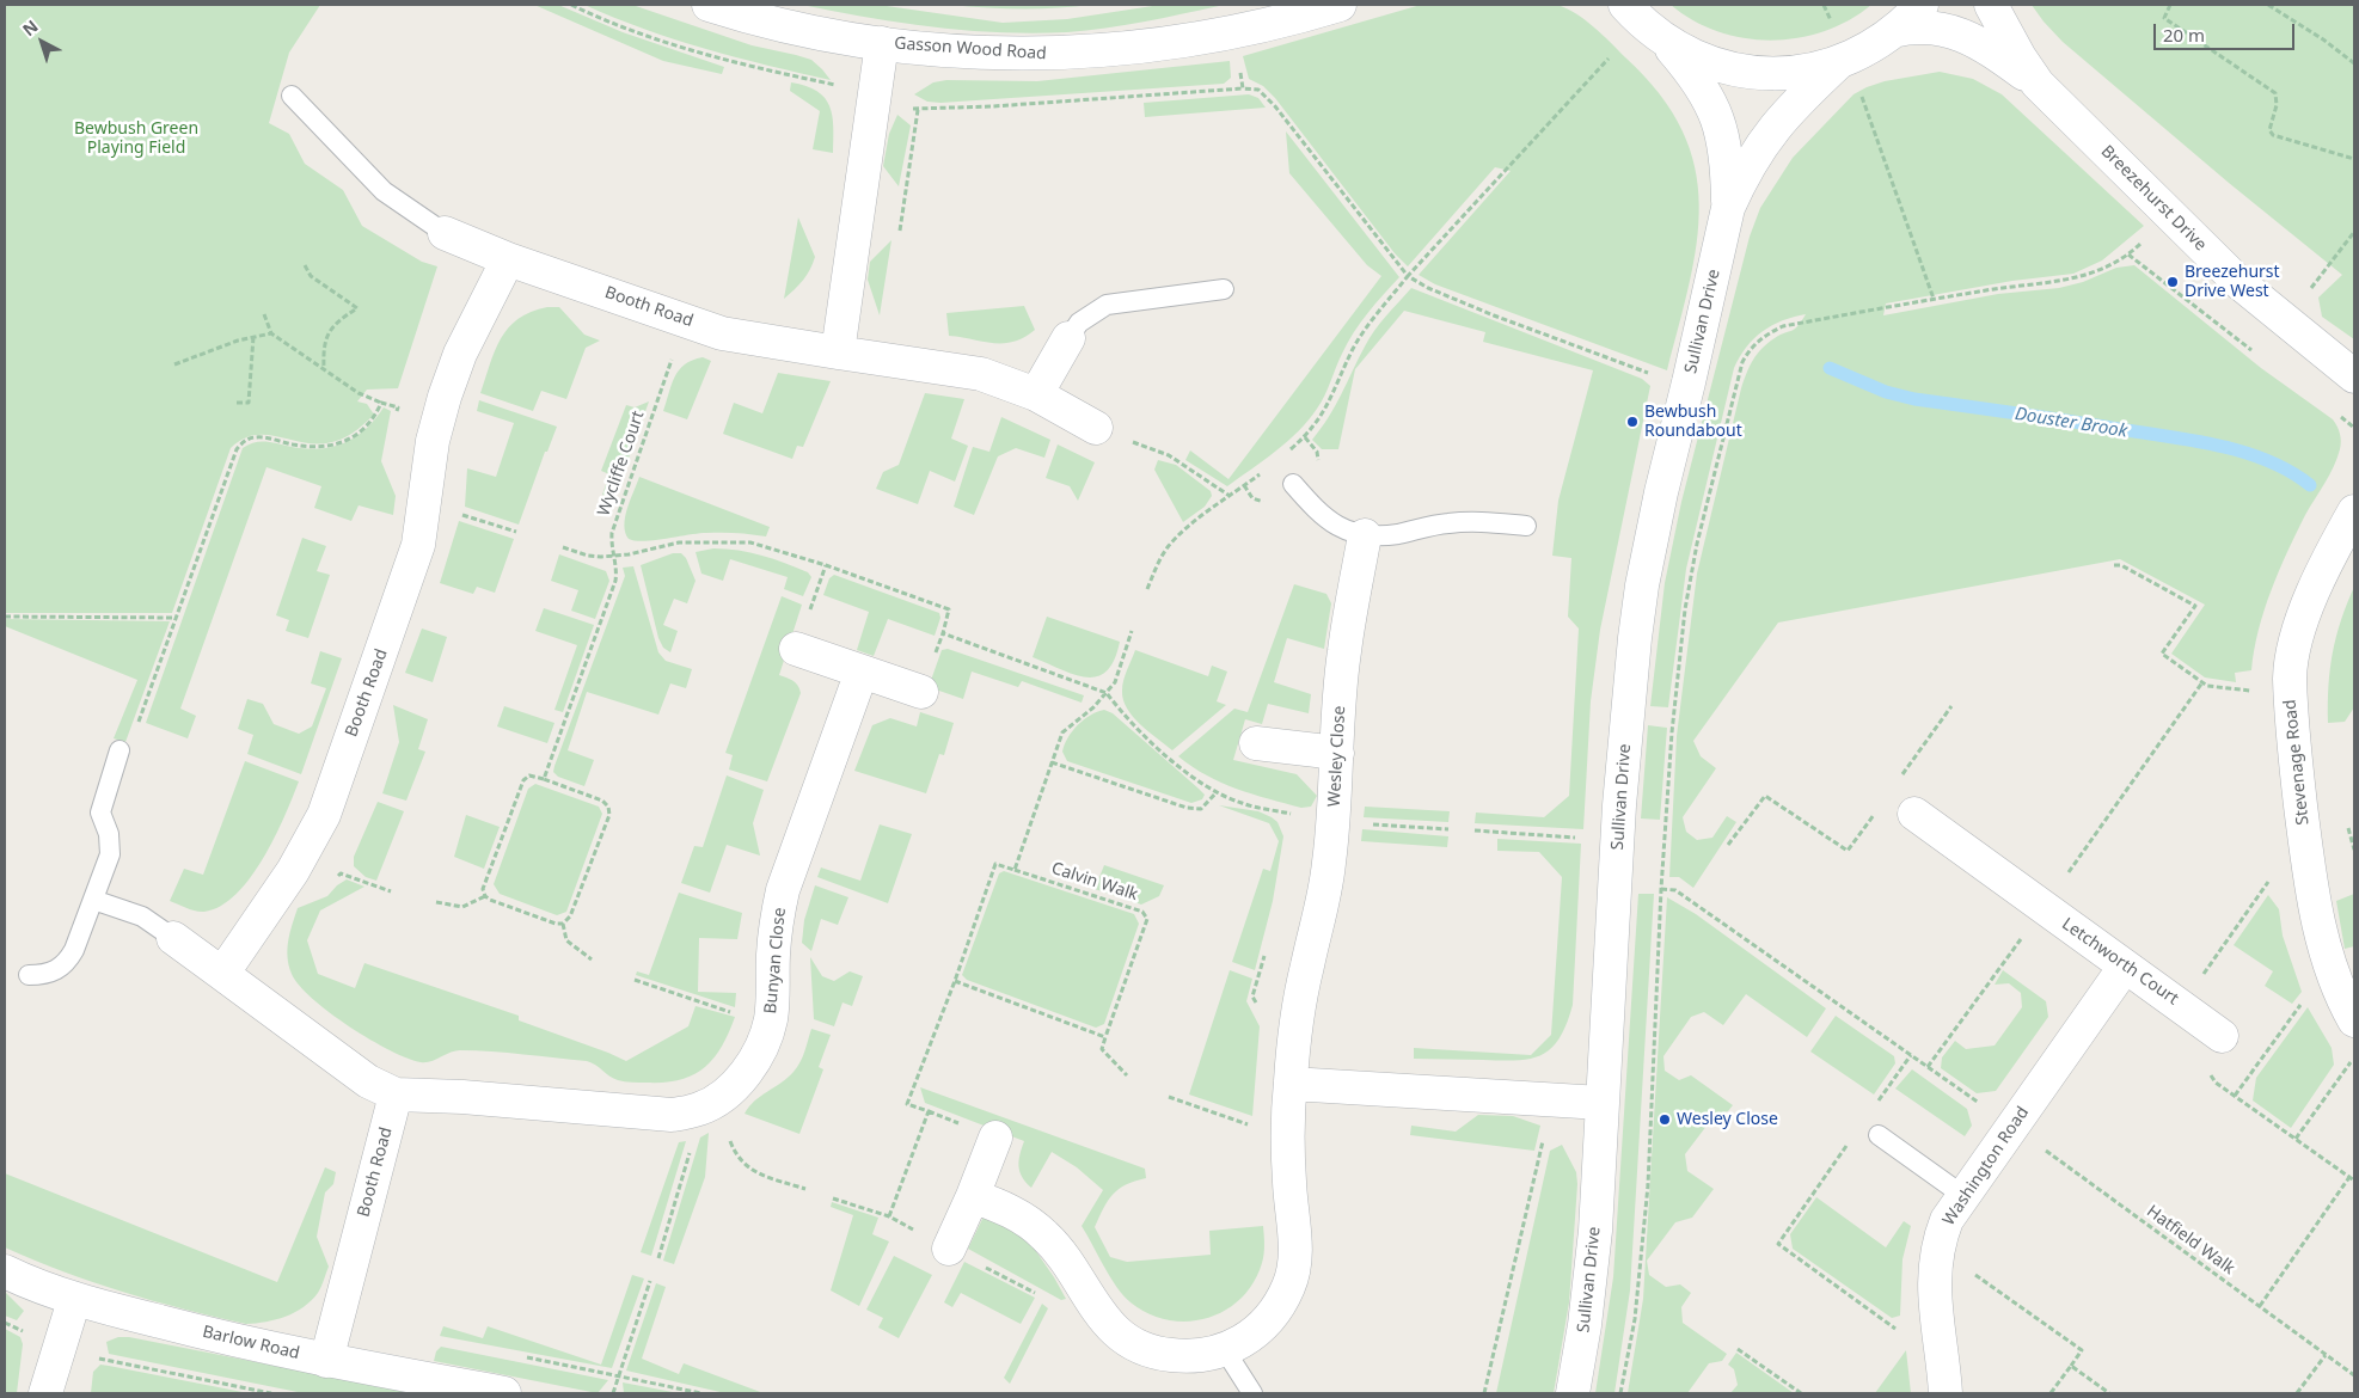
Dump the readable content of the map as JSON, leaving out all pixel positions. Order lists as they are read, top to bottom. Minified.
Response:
{"streets":{"street":["Gasson Wood Road","Breezehurst Drive","Booth Road","Sullivan Drive","Wesley Close","Stevenage Road","Bunyan Close","Letchworth Court","Washington Road","Barlow Road"],"path":["Wycliffe Court","Calvin Walk","Hatfield Walk"]},"crossings":[["Booth Road","Wycliffe Court"],["Booth Road","Barlow Road"],["Stevenage Road","Letchworth Court"],["Letchworth Court","Washington Road"],["Washington Road","Hatfield Walk"]],"water":["Douster Brook"],"parks":["Bewbush Green Playing Field"],"places":["Breezehurst Drive West","Bewbush Roundabout","Wesley Close"],"scale_bar":"20 m","north":"top left"}
